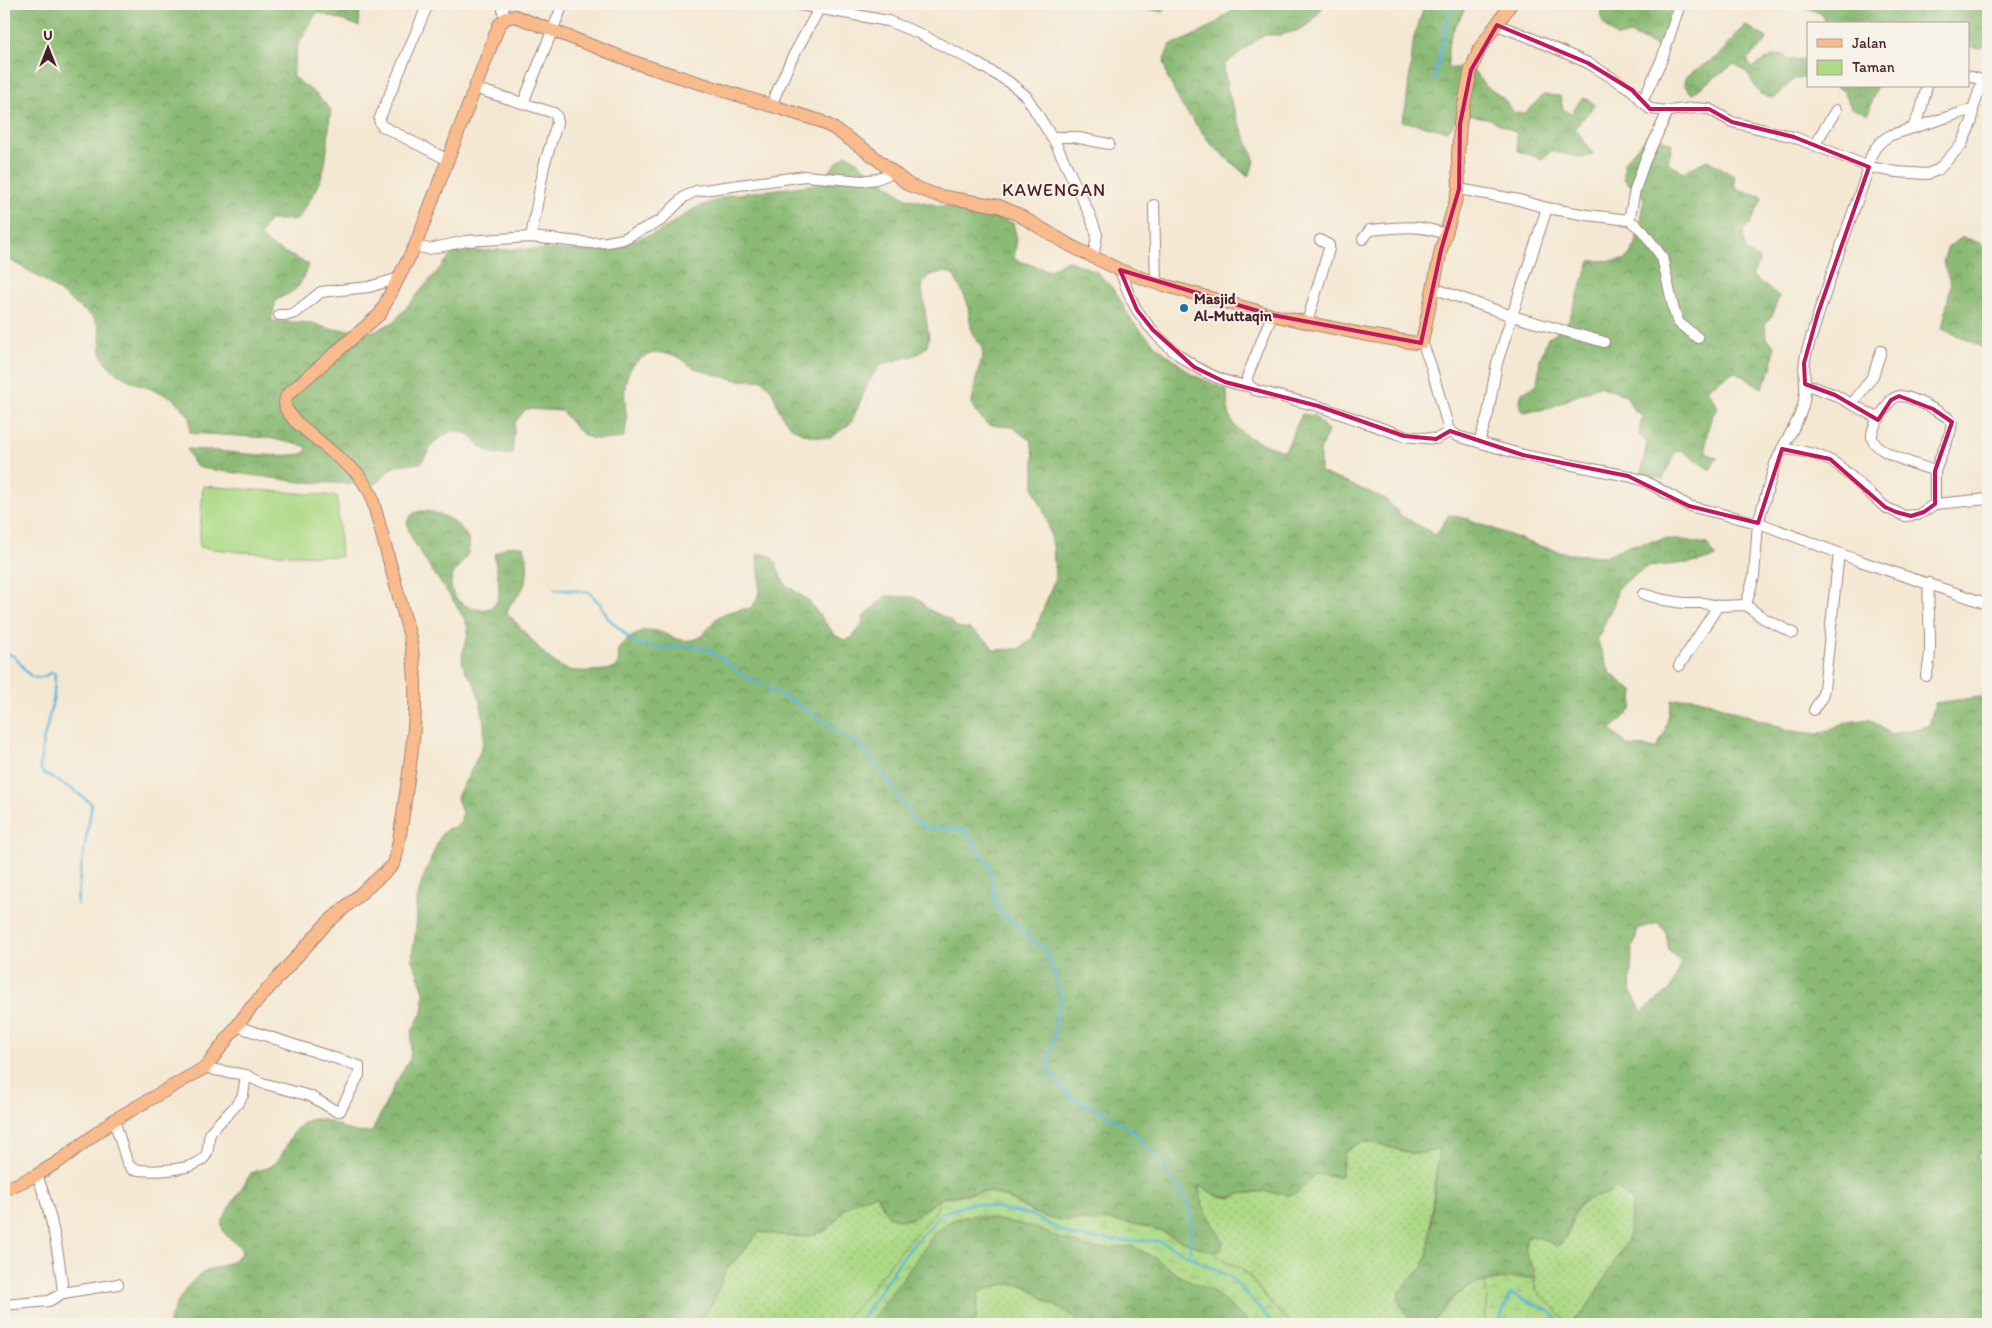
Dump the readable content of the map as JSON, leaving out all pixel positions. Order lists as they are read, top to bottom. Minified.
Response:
{"districts":["KAWENGAN"],"places":["Masjid Al-Muttaqin"],"legend":["Jalan","Taman"],"north":"top"}
